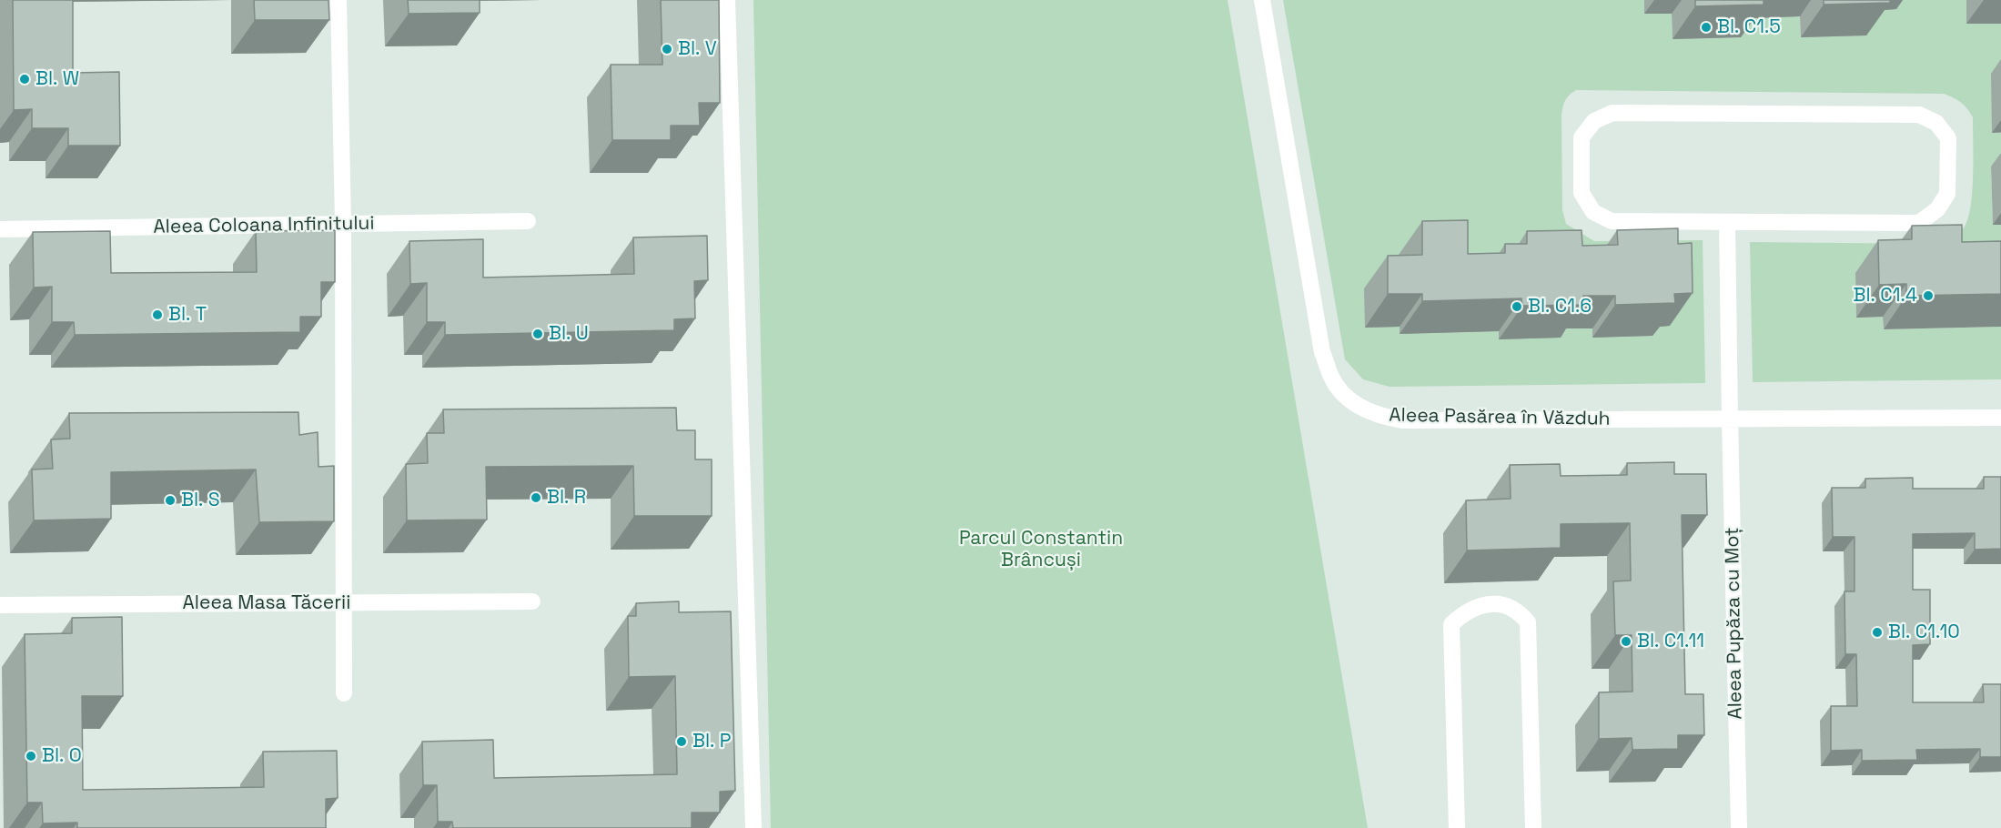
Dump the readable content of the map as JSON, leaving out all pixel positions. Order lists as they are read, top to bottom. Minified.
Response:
{"streets":{"street":["Aleea Coloana Infinitului","Aleea Pasărea în Văzduh","Aleea Masa Tăcerii","Aleea Pupăza cu Moț"]},"crossings":[["Aleea Pasărea în Văzduh","Aleea Pupăza cu Moț"]],"parks":["Parcul Constantin Brâncuși"],"places":["Bl. C1.5","Bl. V","Bl. W","Bl. C1.4","Bl. C1.6","Bl. T","Bl. U","Bl. R","Bl. S","Bl. C1.10","Bl. C1.11","Bl. P","Bl. O"]}
